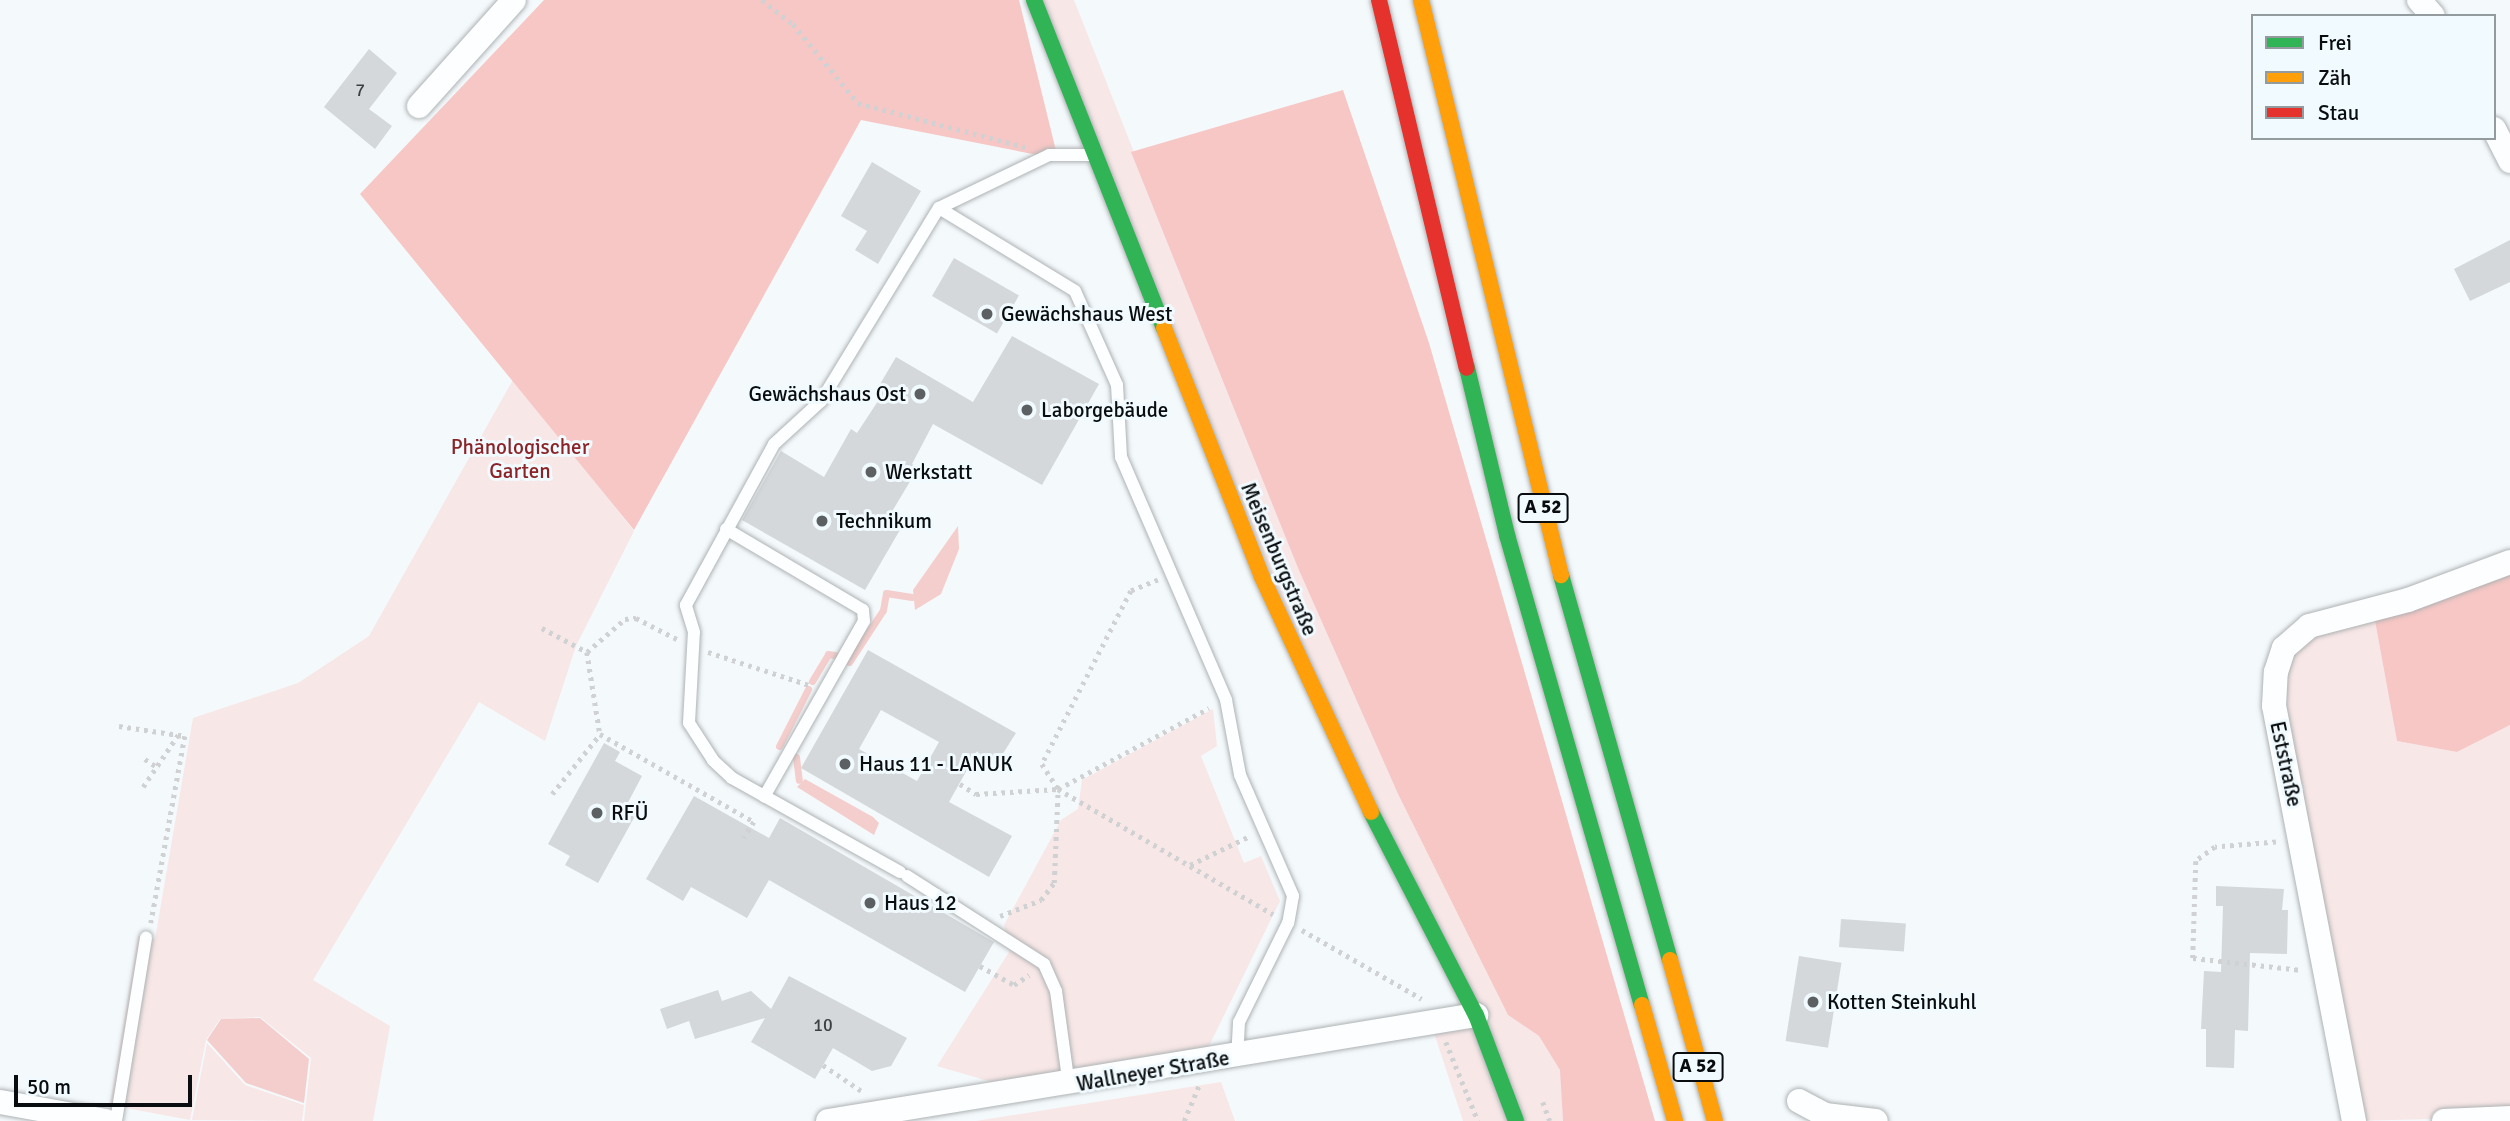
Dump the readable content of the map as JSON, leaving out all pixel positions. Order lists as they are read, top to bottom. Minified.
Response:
{"streets":{"main road":["A 52","Meisenburgstraße"],"street":["Eststraße","Wallneyer Straße"]},"crossings":[["Meisenburgstraße","Wallneyer Straße"]],"parks":["Phänologischer Garten"],"places":["Gewächshaus West","Gewächshaus Ost","Laborgebäude","Werkstatt","Technikum","Haus 11 - LANUK","RFÜ","Haus 12","Kotten Steinkuhl"],"house_numbers":["7","10"],"legend":["Frei","Zäh","Stau"],"scale_bar":"50 m"}
